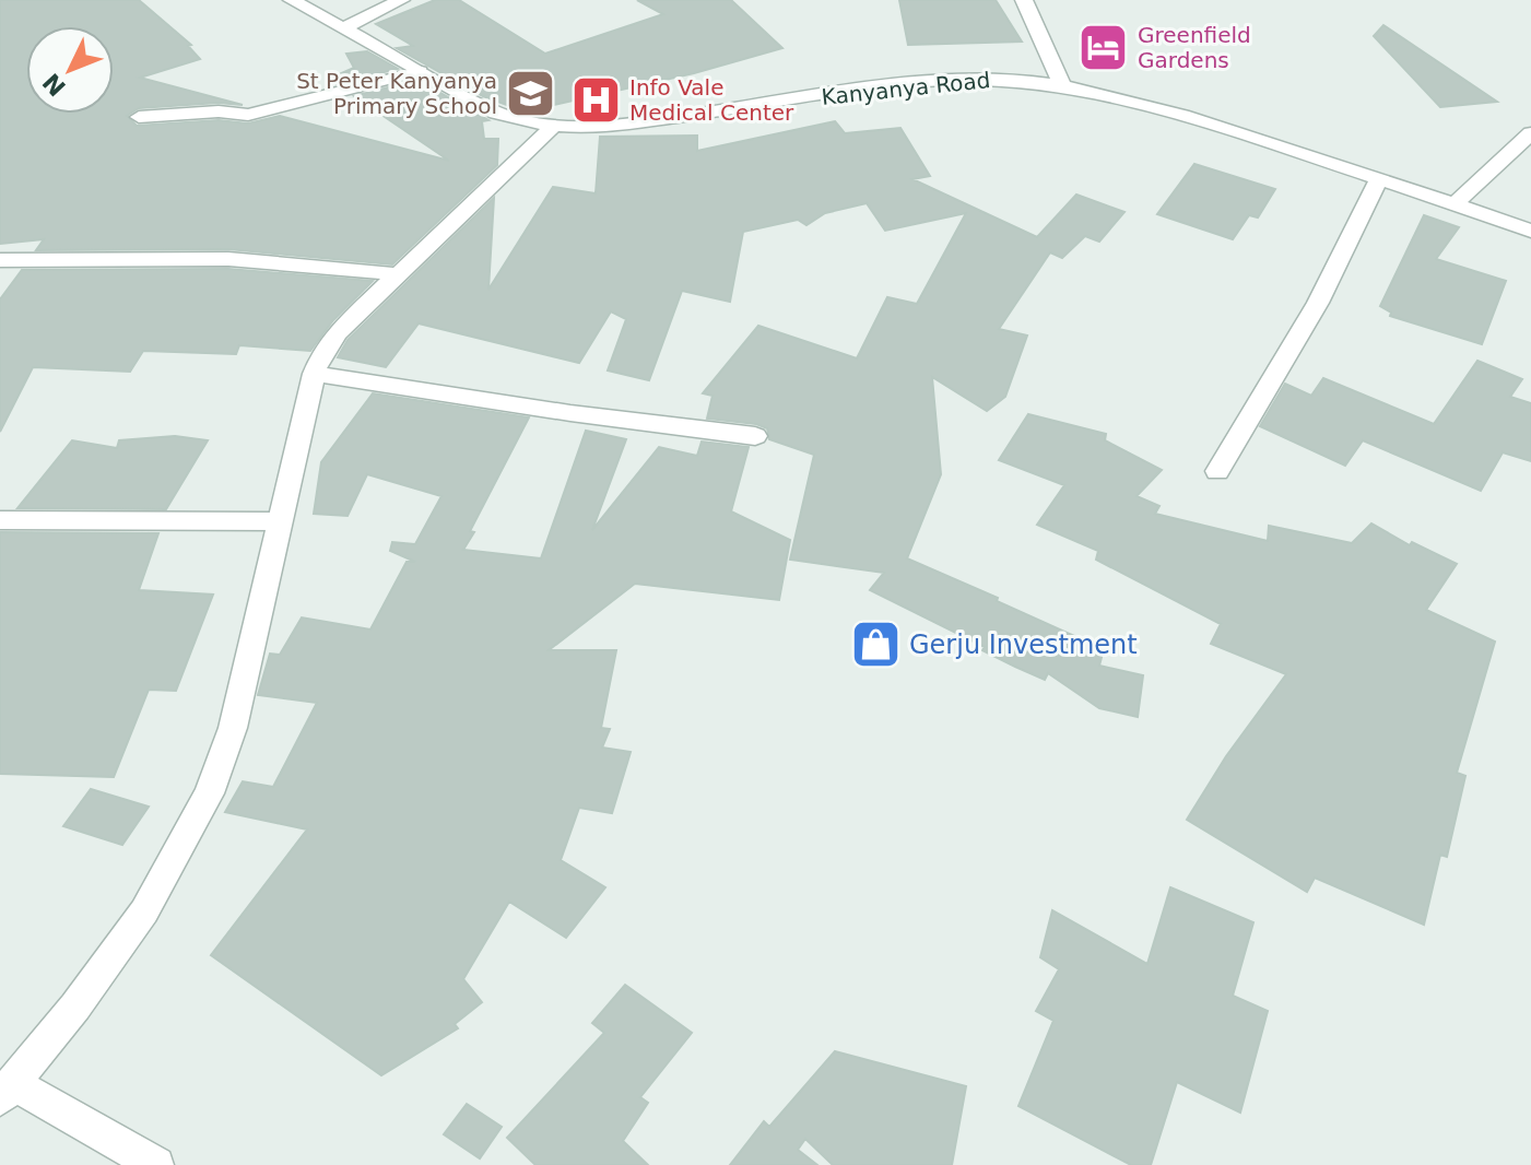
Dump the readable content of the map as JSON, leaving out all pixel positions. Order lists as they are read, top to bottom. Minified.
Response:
{"streets":{"street":["Kanyanya Road"]},"places":{"hotel":["Greenfield Gardens"],"school or university":["St Peter Kanyanya Primary School"],"hospital":["Info Vale Medical Center"],"shop":["Gerju Investment"]},"north":"bottom left"}
